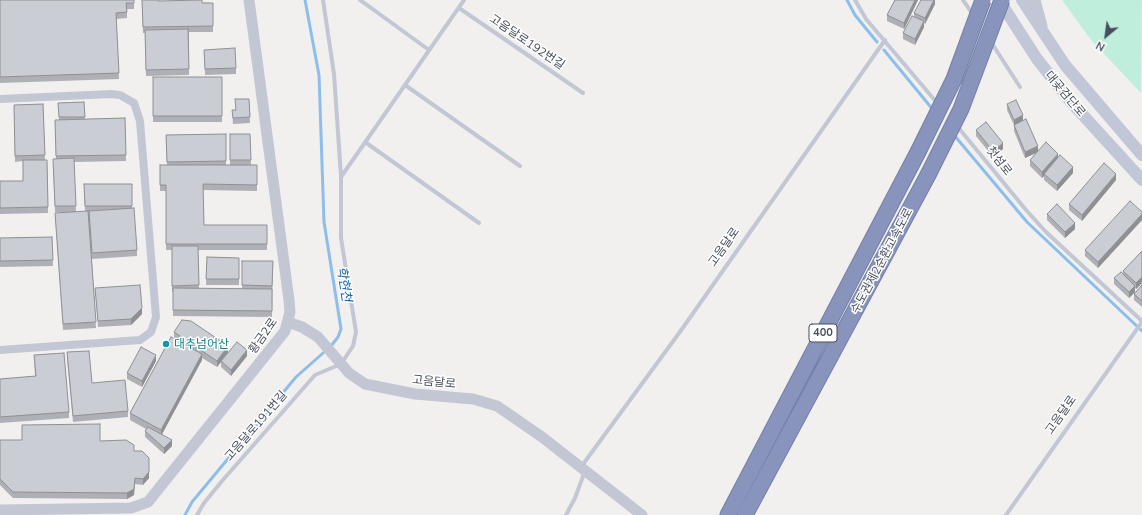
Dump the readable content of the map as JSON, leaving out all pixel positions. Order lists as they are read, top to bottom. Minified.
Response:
{"streets":{"highway":["수도권제2순환고속도로","400"],"main road":["대곶검단로"],"street":["고음달로","황금2로"],"lane":["고음달로192번길","첫섬로","고음달로191번길"]},"crossings":[["첫섬로","고음달로"],["고음달로","황금2로"],["고음달로","고음달로191번길"]],"water":["학현천"],"places":["대추넘어산"],"north":"bottom left"}
